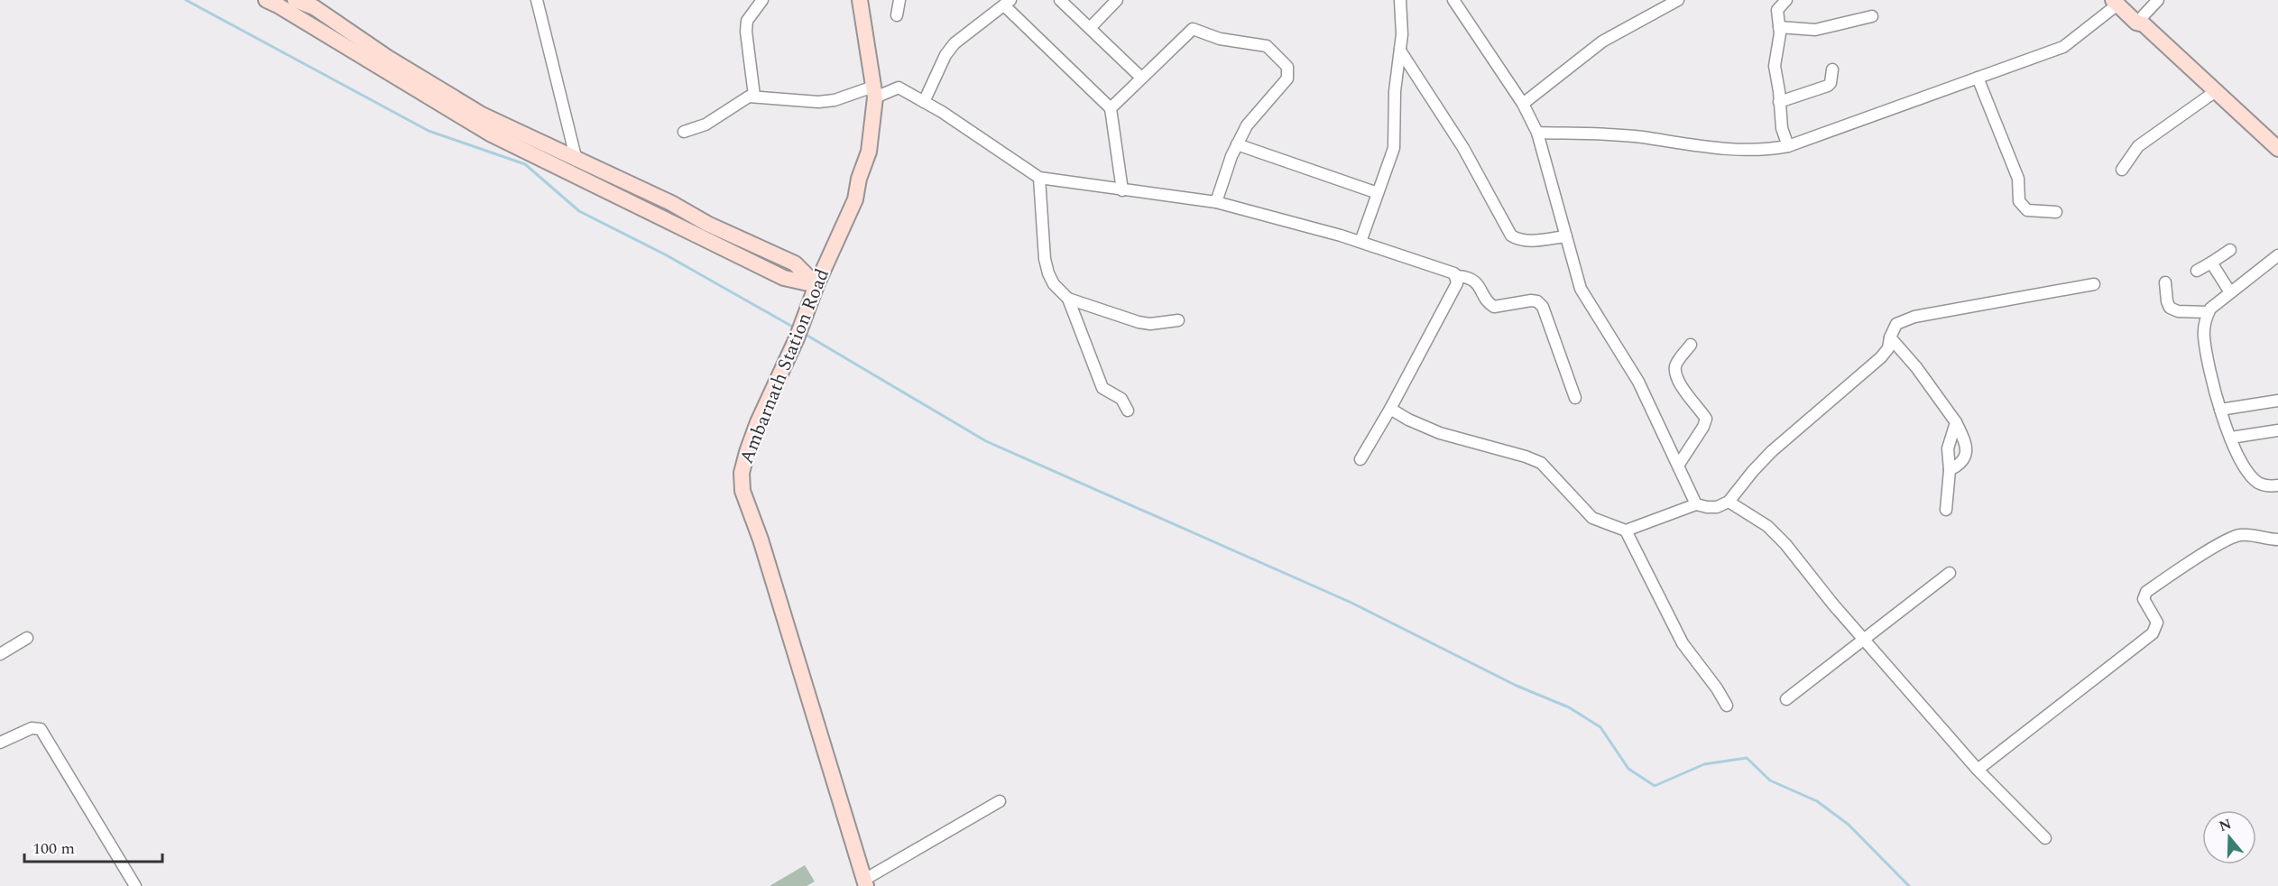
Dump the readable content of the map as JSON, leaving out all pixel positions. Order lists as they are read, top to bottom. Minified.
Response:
{"streets":{"main road":["Ambarnath Station Road"]},"scale_bar":"100 m","north":"top"}
